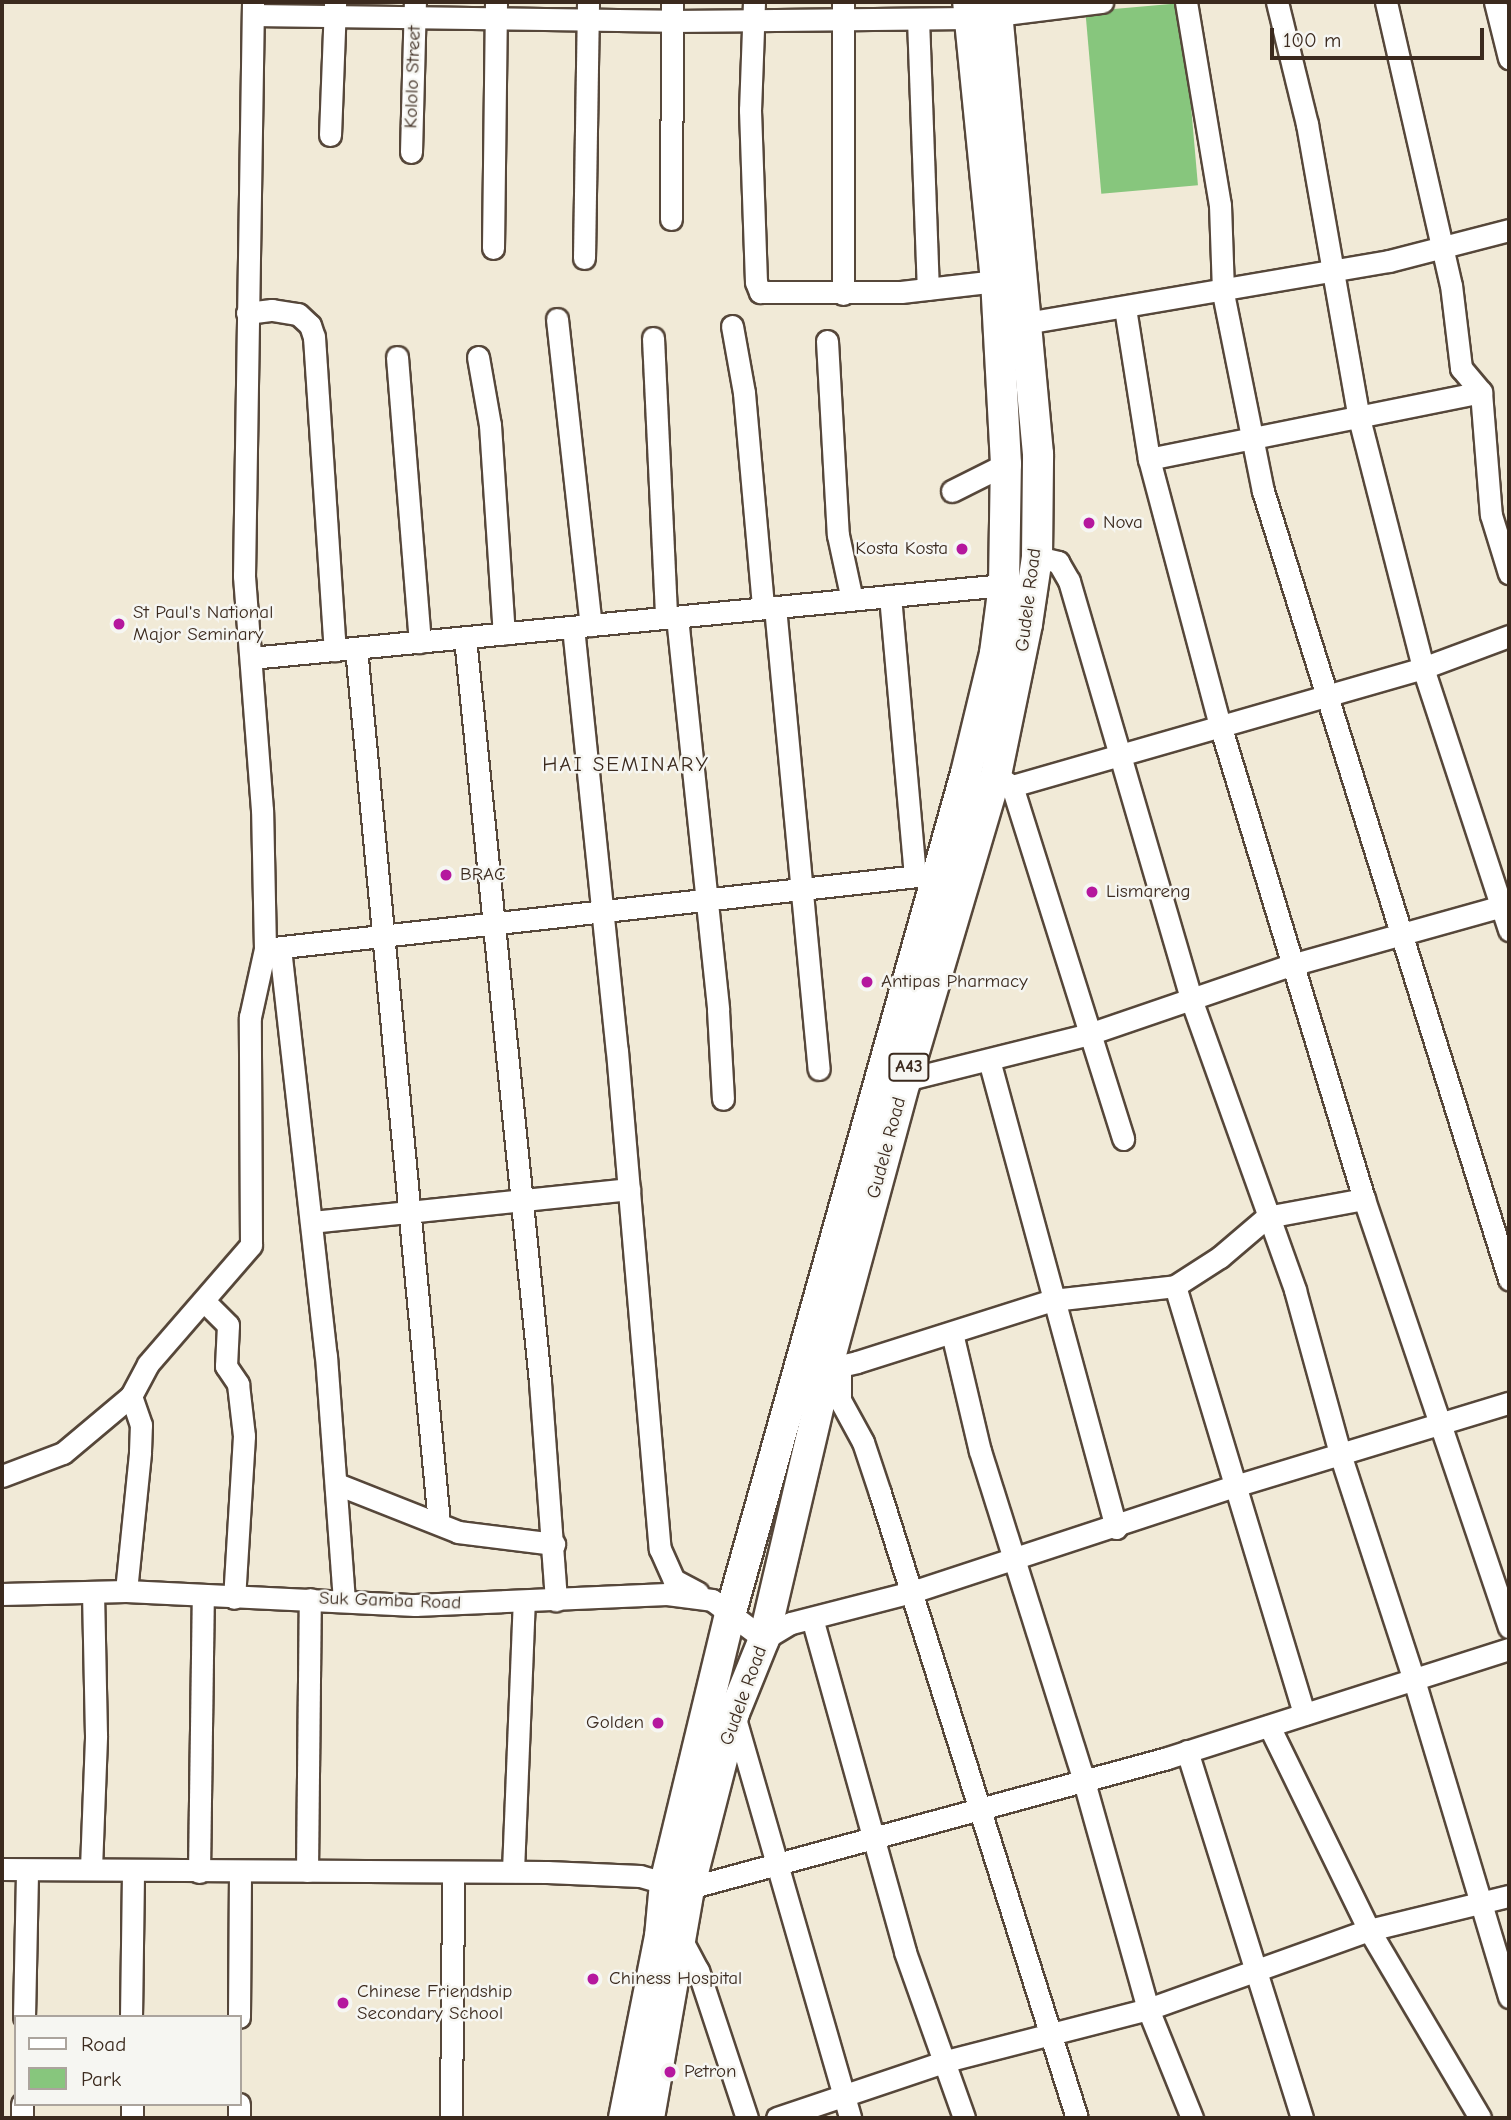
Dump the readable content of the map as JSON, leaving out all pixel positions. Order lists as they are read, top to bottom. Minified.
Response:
{"streets":{"highway":["Gudele Road","A43"],"street":["Kololo Street","Suk Gamba Road"]},"crossings":[["Gudele Road","Suk Gamba Road"]],"districts":["HAI SEMINARY"],"places":["Nova","Kosta Kosta","St Paul's National Major Seminary","BRAC","Lismareng","Antipas Pharmacy","Golden","Chiness Hospital","Chinese Friendship Secondary School","Petron"],"legend":["Road","Park"],"scale_bar":"100 m"}
